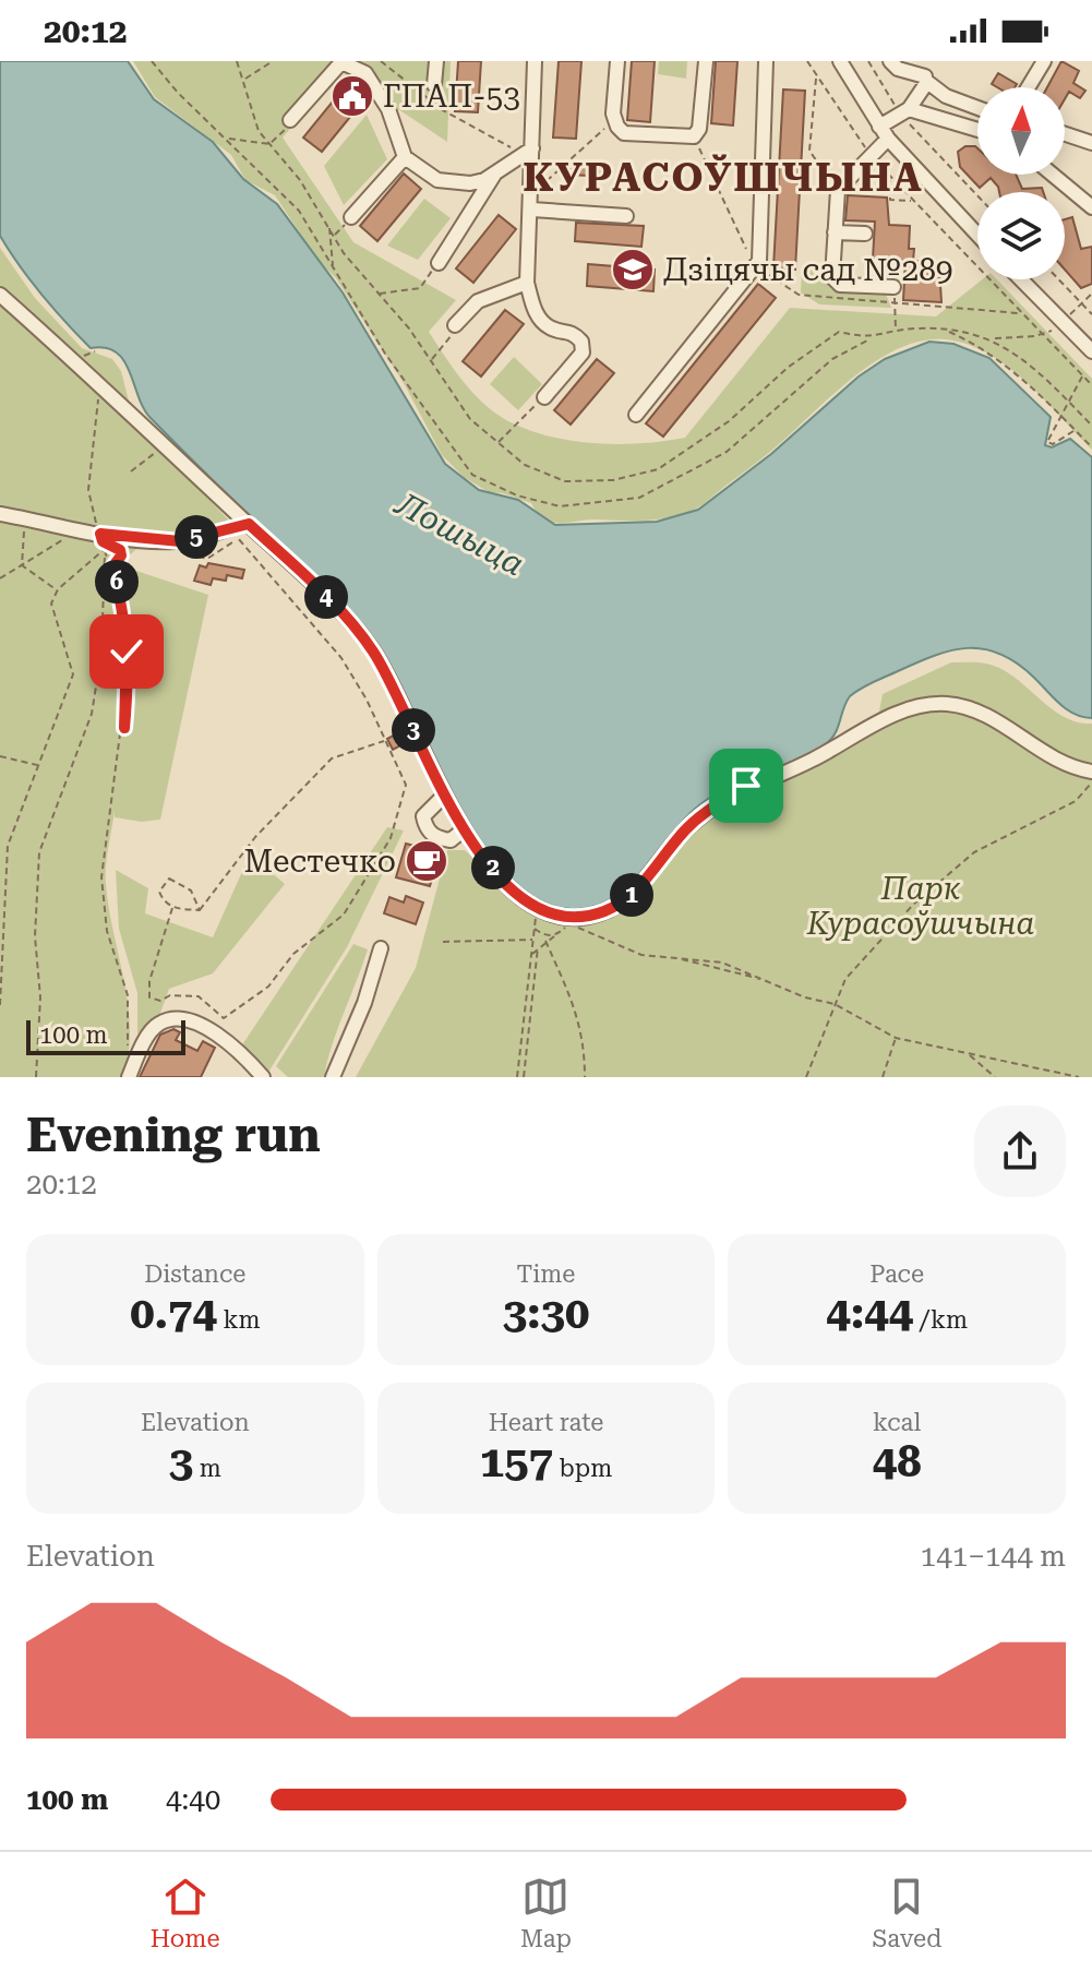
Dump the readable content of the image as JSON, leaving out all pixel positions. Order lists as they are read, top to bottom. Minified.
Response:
{"districts":["КУРАСОЎШЧЫНА"],"water":["Лошыца"],"parks":["Парк Курасоўшчына"],"places":{"public building":["ГПАП-53"],"school or university":["Дзіцячы сад №289"],"cafe":["Местечко"]},"scale_bar":"100 m","north":"top","page":{"status":"20:12","pins":["5","6","4","3","2","1"],"scale":"100 m","heading":["Evening run","20:12"],"stats":[["Distance","0.74 km"],["Time","3:30"],["Pace","4:44 /km"],["Elevation","3 m"],["Heart rate","157 bpm"],["kcal","48"]],"chart":["Elevation","141–144 m"],"list":[{"name":"100 m","note":"4:40"}],"tabs":["Home","Map","Saved"]}}
